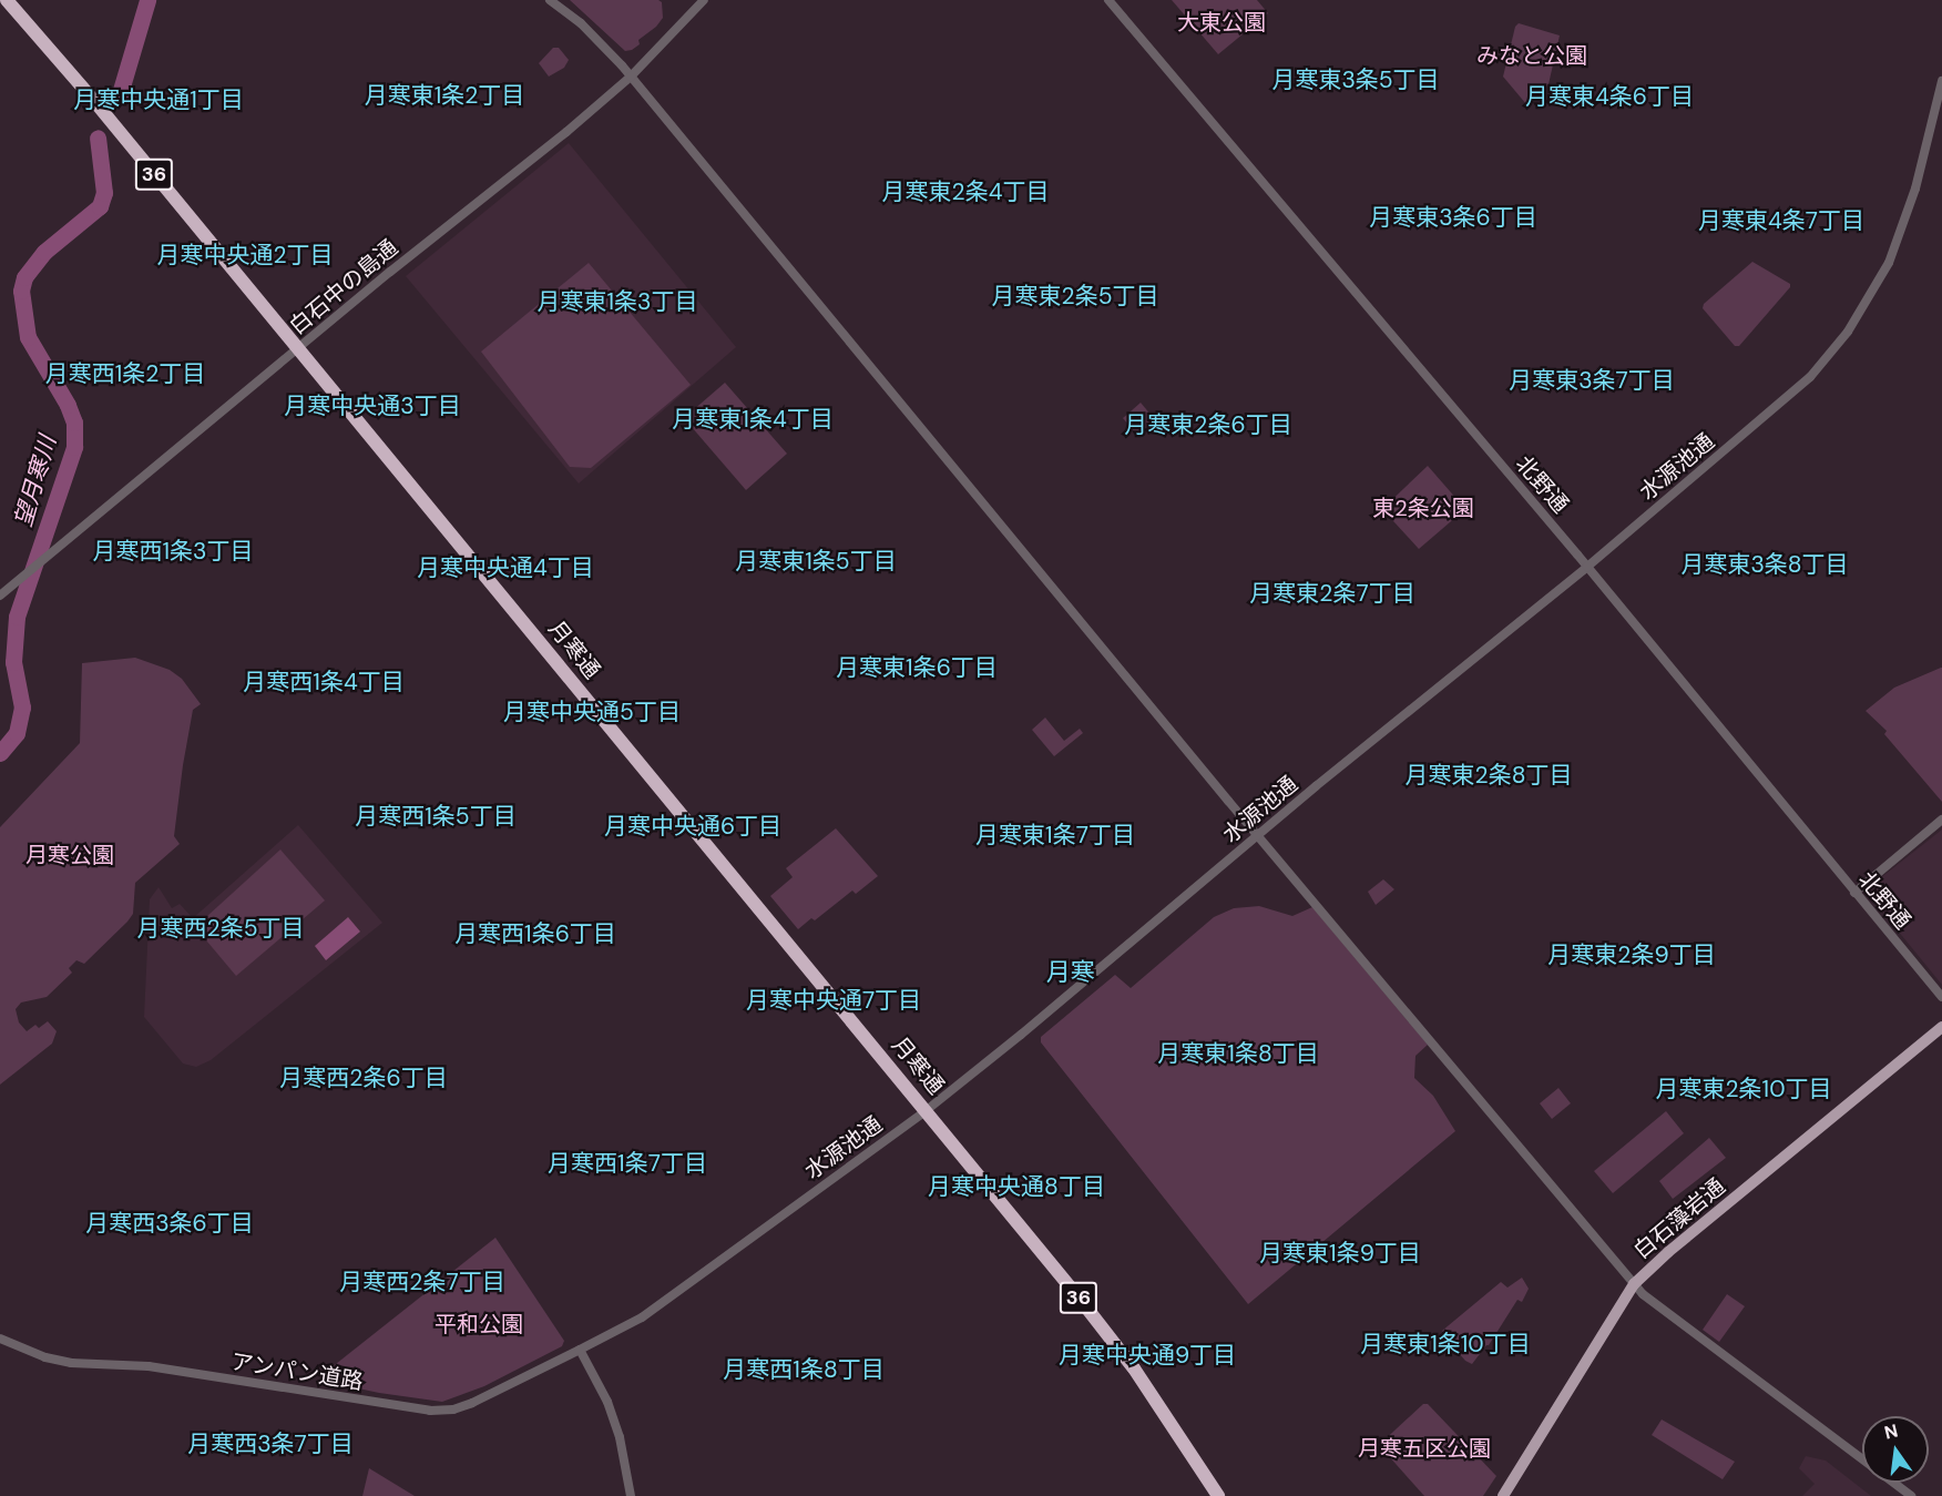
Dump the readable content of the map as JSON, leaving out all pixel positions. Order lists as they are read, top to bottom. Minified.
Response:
{"streets":{"highway":["36","月寒通"],"main road":["白石藻岩通"],"street":["白石中の島通","水源池通","北野通","アンパン道路"]},"crossings":[["白石中の島通","月寒通"],["水源池通","北野通"],["水源池通","月寒通"],["水源池通","アンパン道路"]],"districts":["月寒東3条5丁目","月寒東1条2丁目","月寒東4条6丁目","月寒中央通1丁目","月寒東2条4丁目","月寒東3条6丁目","月寒東4条7丁目","月寒中央通2丁目","月寒東2条5丁目","月寒東1条3丁目","月寒西1条2丁目","月寒東3条7丁目","月寒中央通3丁目","月寒東1条4丁目","月寒東2条6丁目","月寒西1条3丁目","月寒東1条5丁目","月寒東3条8丁目","月寒中央通4丁目","月寒東2条7丁目","月寒東1条6丁目","月寒西1条4丁目","月寒中央通5丁目","月寒東2条8丁目","月寒西1条5丁目","月寒中央通6丁目","月寒東1条7丁目","月寒西2条5丁目","月寒西1条6丁目","月寒東2条9丁目","月寒","月寒中央通7丁目","月寒東1条8丁目","月寒西2条6丁目","月寒東2条10丁目","月寒西1条7丁目","月寒中央通8丁目","月寒西3条6丁目","月寒東1条9丁目","月寒西2条7丁目","月寒東1条10丁目","月寒中央通9丁目","月寒西1条8丁目","月寒西3条7丁目"],"water":["望月寒川"],"parks":["大東公園","みなと公園","東2条公園","月寒公園","平和公園","月寒五区公園"],"north":"top"}
